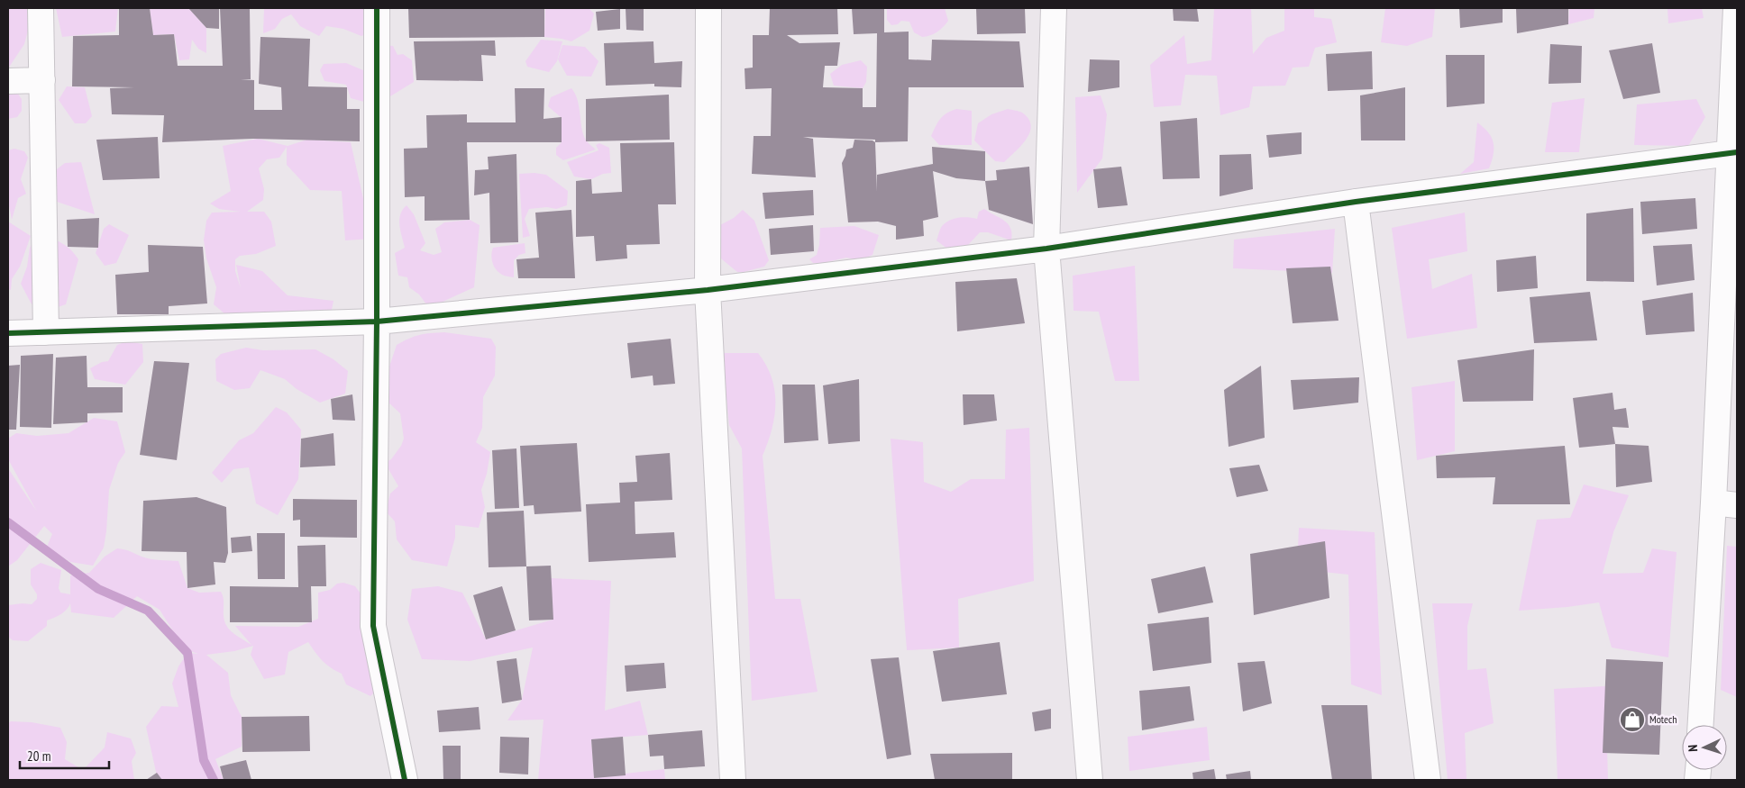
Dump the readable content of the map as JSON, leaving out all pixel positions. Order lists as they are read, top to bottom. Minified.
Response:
{"places":{"shop":["Motech"]},"scale_bar":"20 m","north":"left"}
